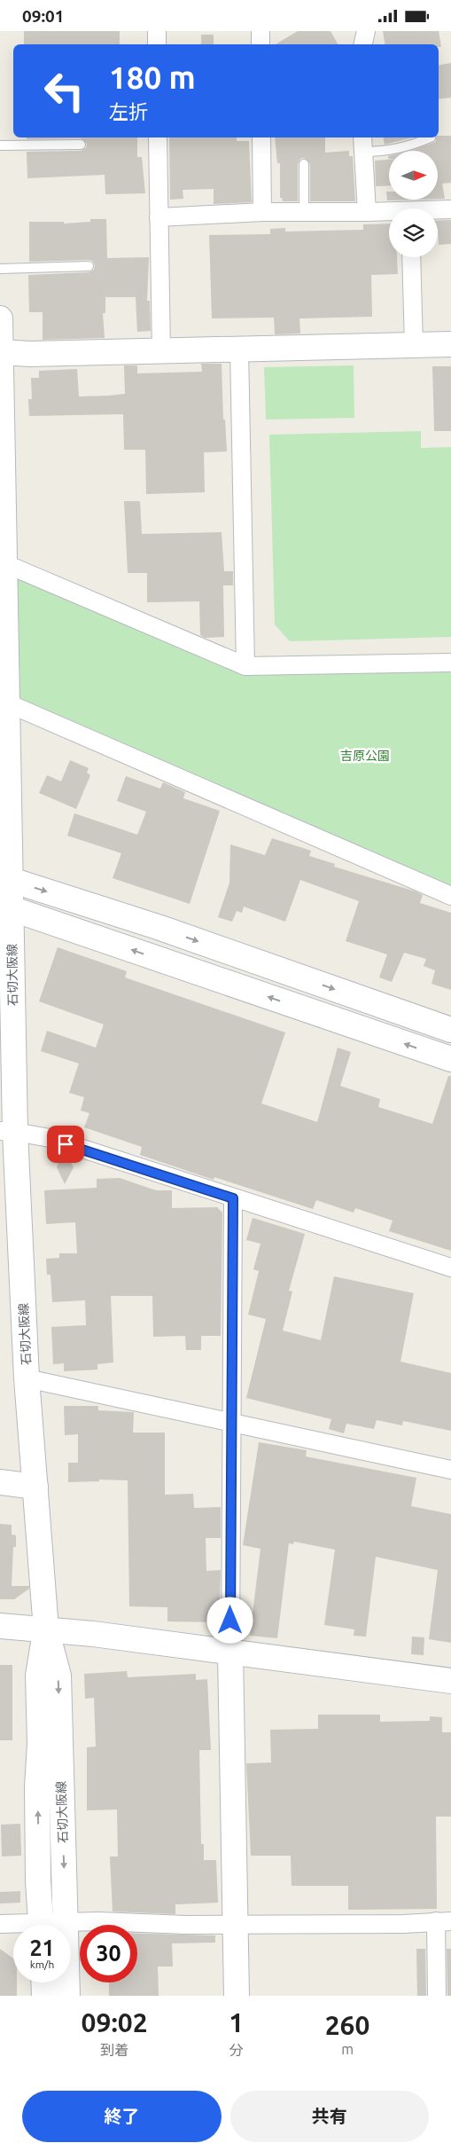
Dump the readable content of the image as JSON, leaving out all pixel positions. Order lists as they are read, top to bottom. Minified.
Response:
{"streets":{"street":["石切大阪線"]},"parks":["吉原公園"],"north":"right","page":{"status":"09:01","turn":["180 m","左折"],"speed":"21 km/h","limit":"30","eta":["09:02","到着","1","分","260","m"],"buttons":["終了","共有"]}}
